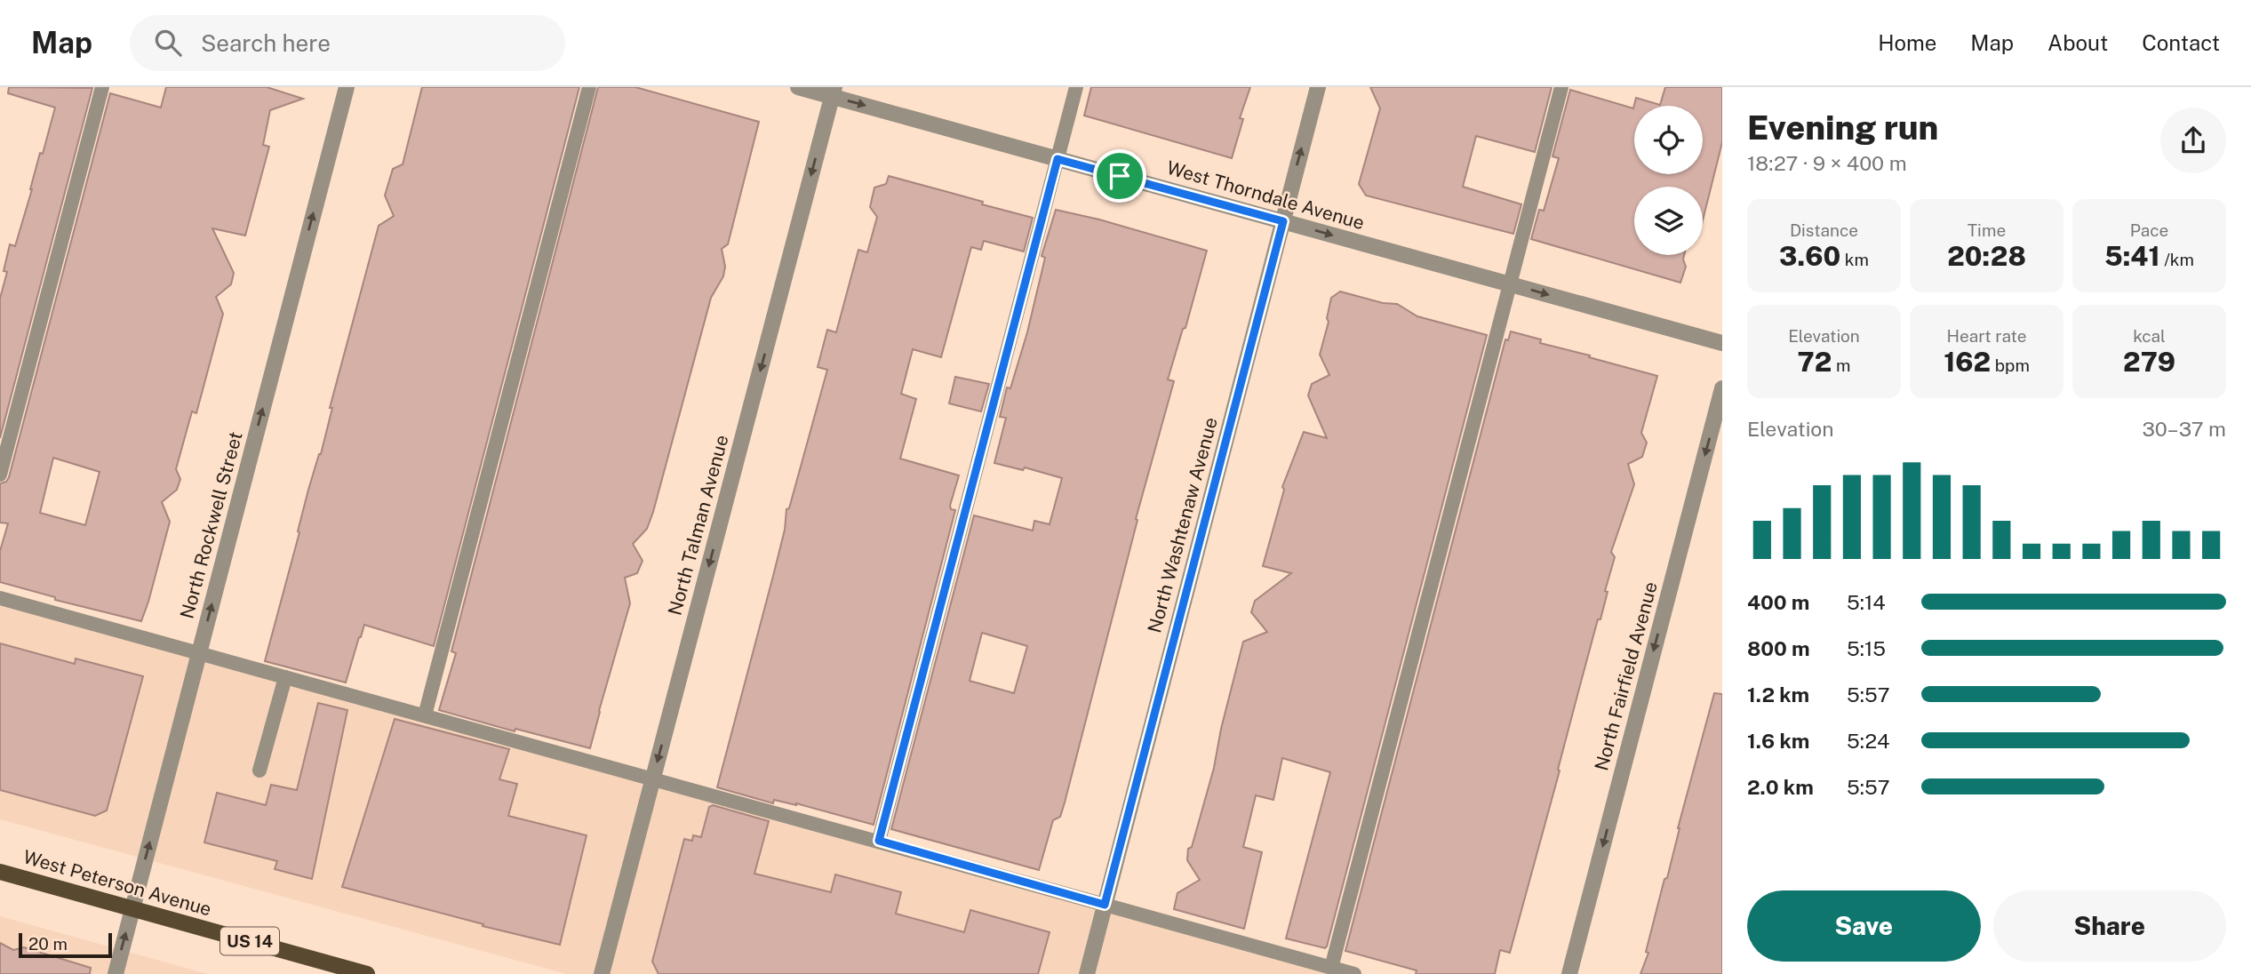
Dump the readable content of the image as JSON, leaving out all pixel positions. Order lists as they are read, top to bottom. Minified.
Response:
{"streets":{"main road":["West Peterson Avenue","US 14"],"street":["West Thorndale Avenue","North Rockwell Street","North Talman Avenue","North Washtenaw Avenue","North Fairfield Avenue"]},"crossings":[["West Thorndale Avenue","North Talman Avenue"],["West Thorndale Avenue","North Washtenaw Avenue"],["North Rockwell Street","West Peterson Avenue"]],"one_way":["West Thorndale Avenue","North Rockwell Street","North Talman Avenue","North Fairfield Avenue"],"scale_bar":"20 m","page":{"header":"Map","search":"Search here","nav":["Home","Map","About","Contact"],"heading":["Evening run","18:27 · 9 × 400 m"],"stats":[["Distance","3.60 km"],["Time","20:28"],["Pace","5:41 /km"],["Elevation","72 m"],["Heart rate","162 bpm"],["kcal","279"]],"chart":["Elevation","30–37 m"],"list":[{"name":"400 m","note":"5:14"},{"name":"800 m","note":"5:15"},{"name":"1.2 km","note":"5:57"},{"name":"1.6 km","note":"5:24"},{"name":"2.0 km","note":"5:57"}],"buttons":["Save","Share"],"scale":"20 m"}}
